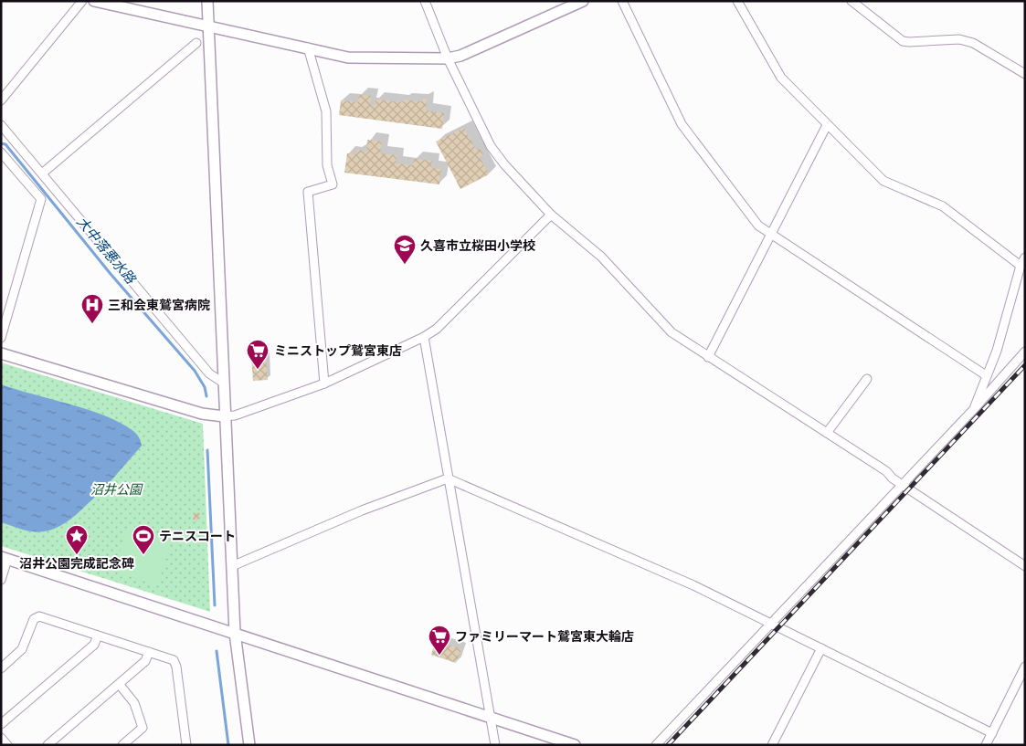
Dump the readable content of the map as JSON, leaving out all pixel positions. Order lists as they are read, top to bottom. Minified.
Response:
{"water":["大中落悪水路"],"parks":["沼井公園"],"places":{"school or university":["久喜市立桜田小学校"],"hospital":["三和会東鷲宮病院"],"supermarket":["ミニストップ鷲宮東店","ファミリーマート鷲宮東大輪店"],"place":["沼井公園完成記念碑"],"sports":["テニスコート"]}}
